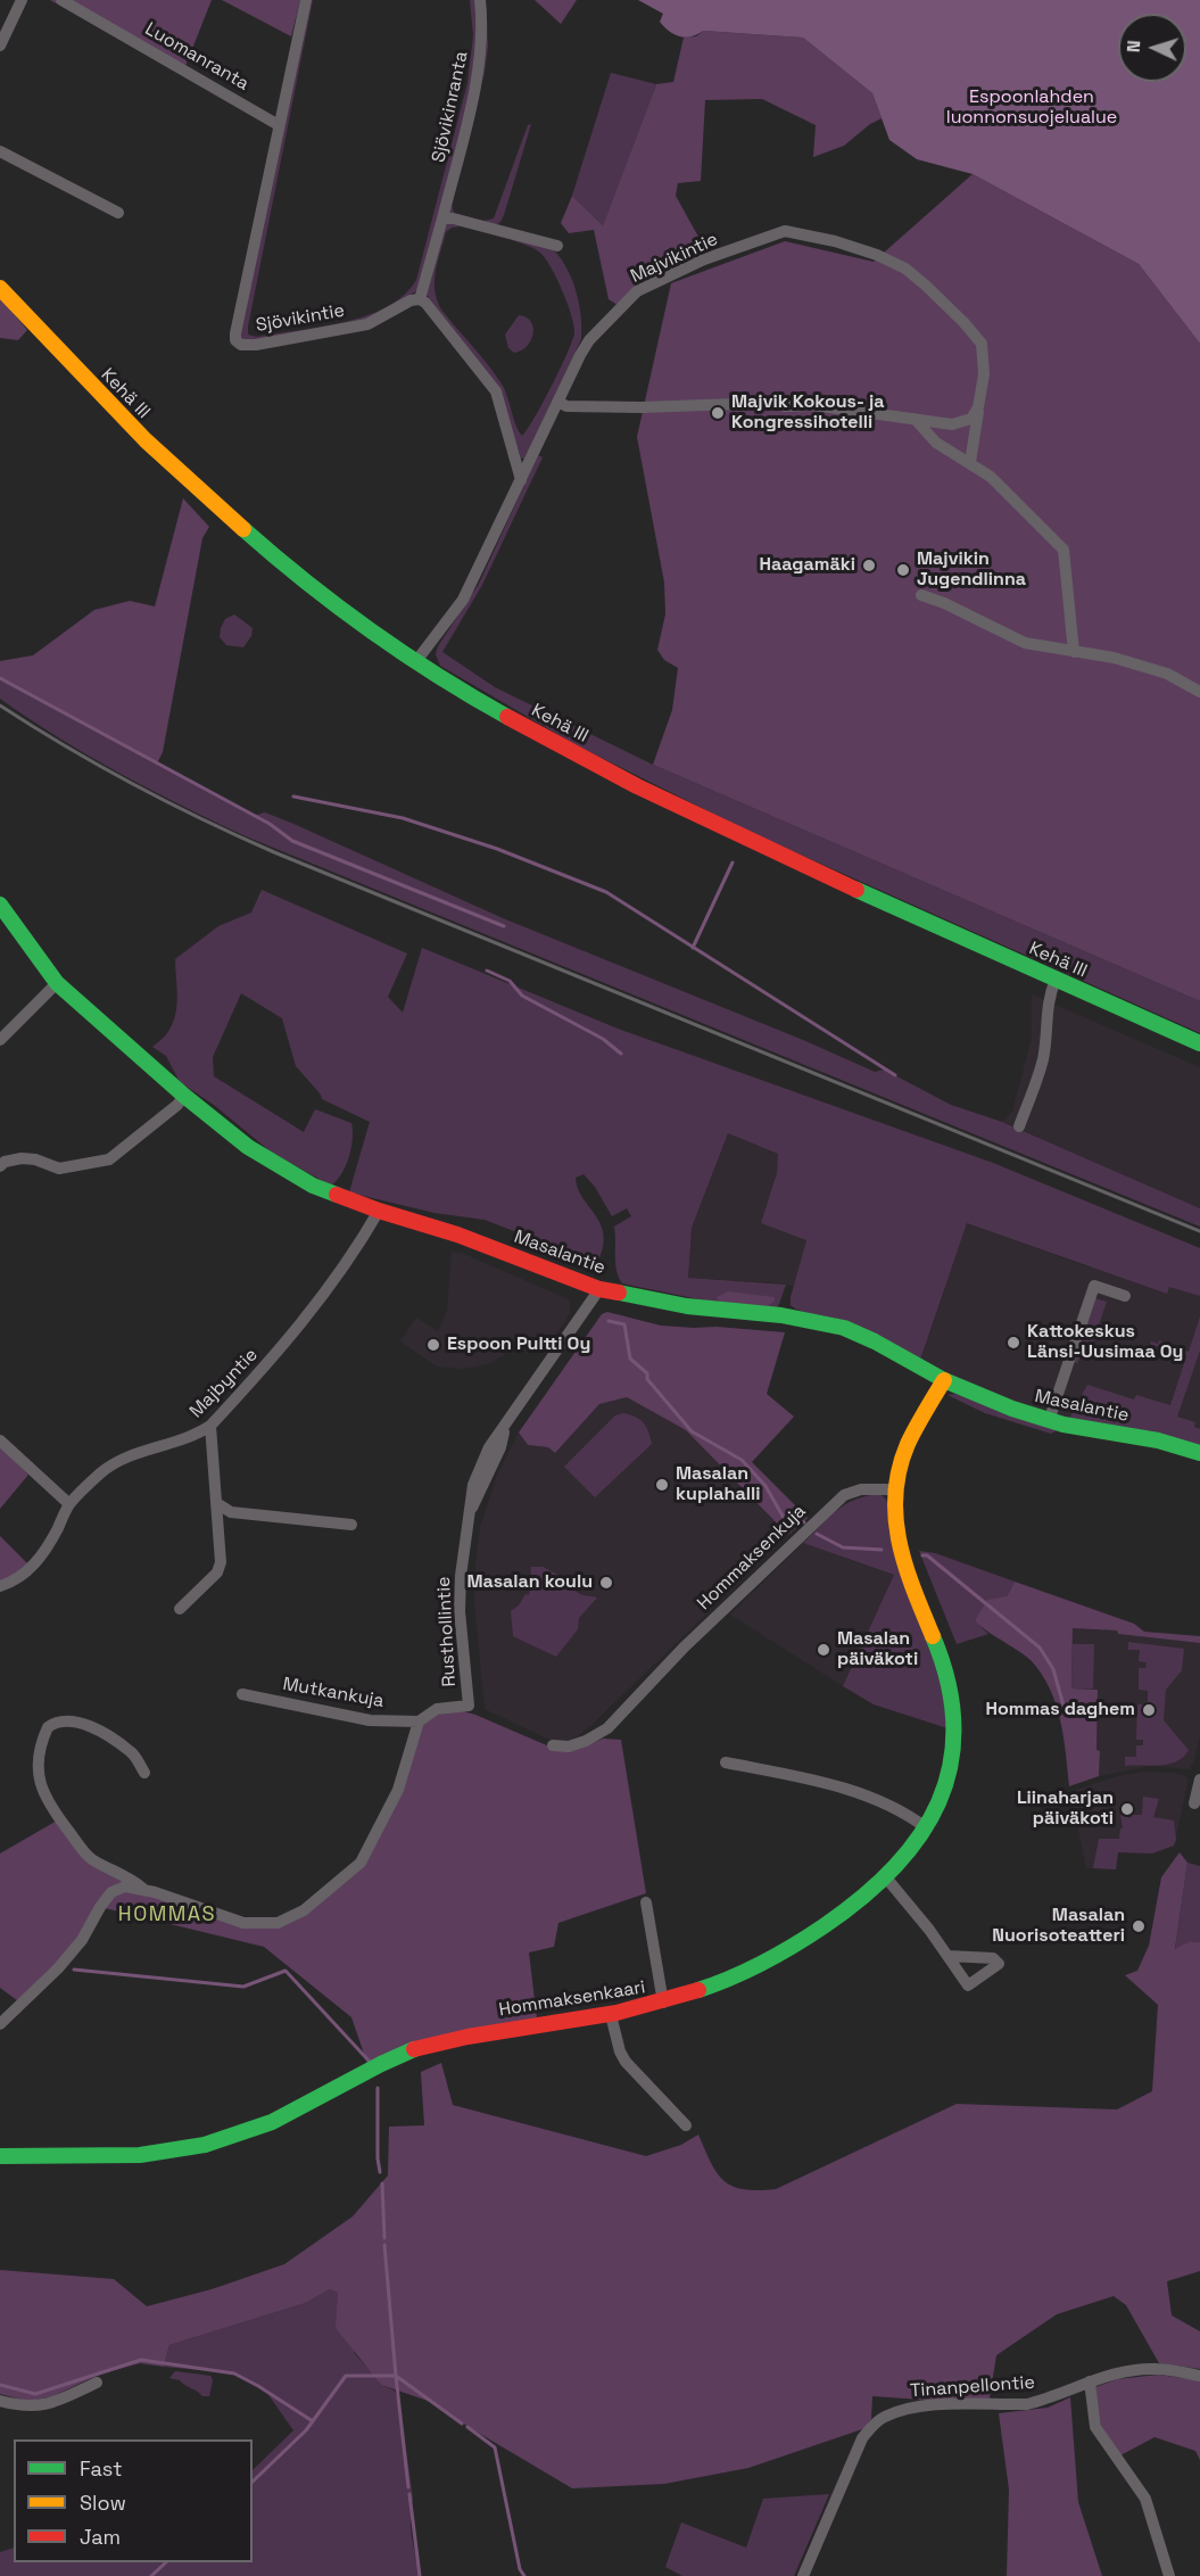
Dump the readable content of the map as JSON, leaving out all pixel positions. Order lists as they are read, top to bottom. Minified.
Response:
{"streets":{"main road":["Kehä III","Masalantie","Hommaksenkaari"],"street":["Luomanranta","Sjövikinranta","Majvikintie","Sjövikintie","Majbyntie","Hommaksenkuja","Rusthollintie","Mutkankuja","Tinanpellontie"]},"crossings":[["Luomanranta","Sjövikintie"],["Sjövikinranta","Sjövikintie"],["Majvikintie","Kehä III"],["Masalantie","Majbyntie"],["Masalantie","Rusthollintie"],["Hommaksenkuja","Hommaksenkaari"],["Rusthollintie","Mutkankuja"]],"districts":["HOMMAS"],"parks":["Espoonlahden luonnonsuojelualue"],"places":["Majvik Kokous- ja Kongressihotelli","Haagamäki","Majvikin Jugendlinna","Kattokeskus Länsi-Uusimaa Oy","Espoon Pultti Oy","Masalan kuplahalli","Masalan koulu","Masalan päiväkoti","Hommas daghem","Liinaharjan päiväkoti","Masalan Nuorisoteatteri"],"legend":["Fast","Slow","Jam"],"north":"left"}
